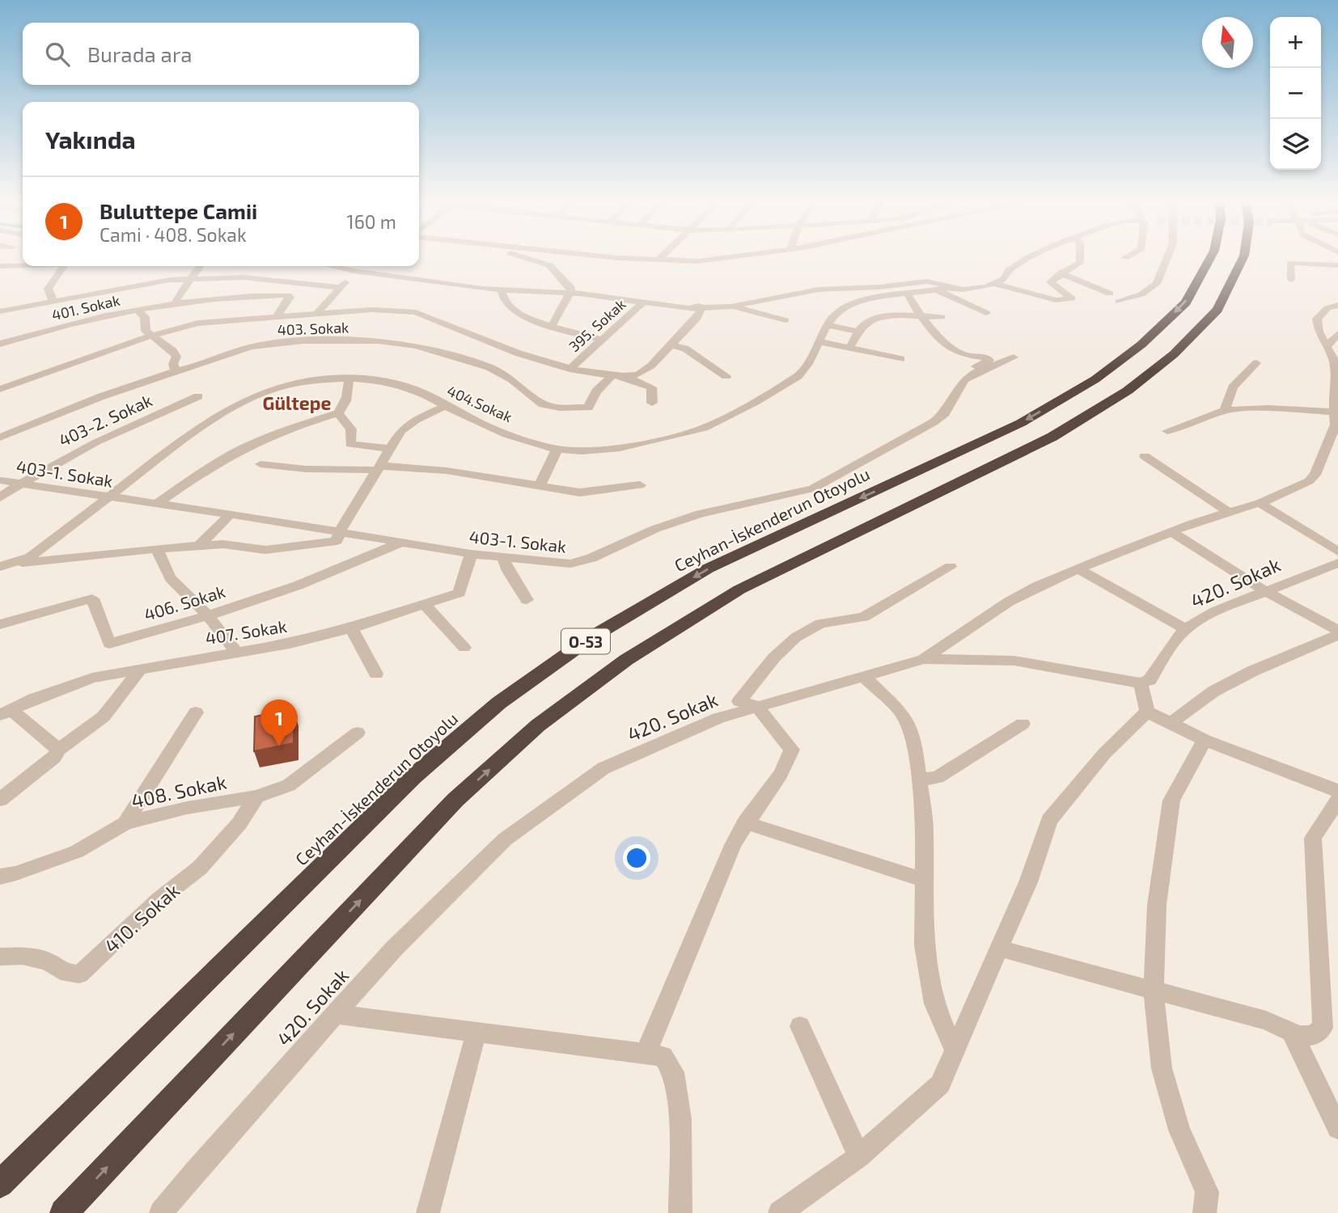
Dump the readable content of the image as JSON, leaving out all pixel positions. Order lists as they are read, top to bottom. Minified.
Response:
{"streets":{"highway":["Ceyhan-İskenderun Otoyolu","O-53"],"street":["401. Sokak","395. Sokak","403. Sokak","404.Sokak","403-2. Sokak","403-1. Sokak","420. Sokak","406. Sokak","407. Sokak","408. Sokak","410. Sokak"]},"crossings":[["404.Sokak","403-1. Sokak"],["403-2. Sokak","403-1. Sokak"],["403-1. Sokak","406. Sokak"],["403-1. Sokak","407. Sokak"],["408. Sokak","410. Sokak"]],"districts":["Gültepe"],"north":"top","page":{"map_buttons":["+","−"],"search":"Burada ara","heading":"Yakında","list":[{"mark":"1","name":"Buluttepe Camii","note":"Cami · 408. Sokak","value":"160 m"}],"pins":"1"}}
